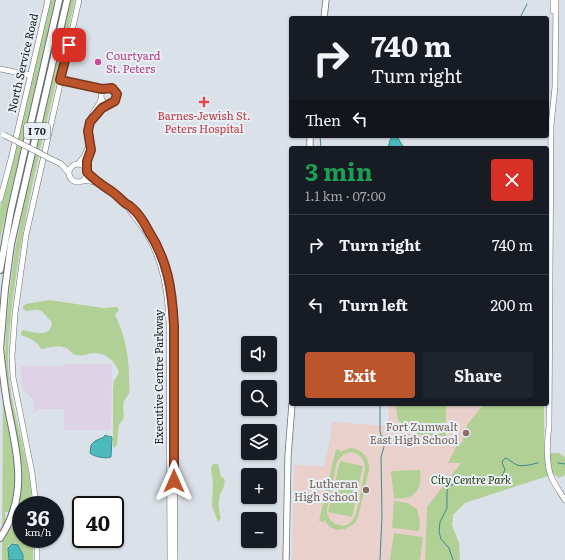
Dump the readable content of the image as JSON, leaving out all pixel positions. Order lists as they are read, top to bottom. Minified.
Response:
{"streets":{"highway":["I 70"],"street":["North Service Road","Executive Centre Parkway"]},"parks":["City Centre Park"],"places":{"other":["Courtyard St. Peters","Fort Zumwalt East High School","Lutheran High School"],"health":["Barnes-Jewish St. Peters Hospital"]},"page":{"turn":["740 m","Turn right"],"then":"Then","heading":["3 min","1.1 km · 07:00"],"list":[{"name":"Turn right","value":"740 m"},{"name":"Turn left","value":"200 m"}],"map_buttons":["+","−"],"buttons":["Exit","Share"],"speed":"36 km/h","limit":"40"}}
